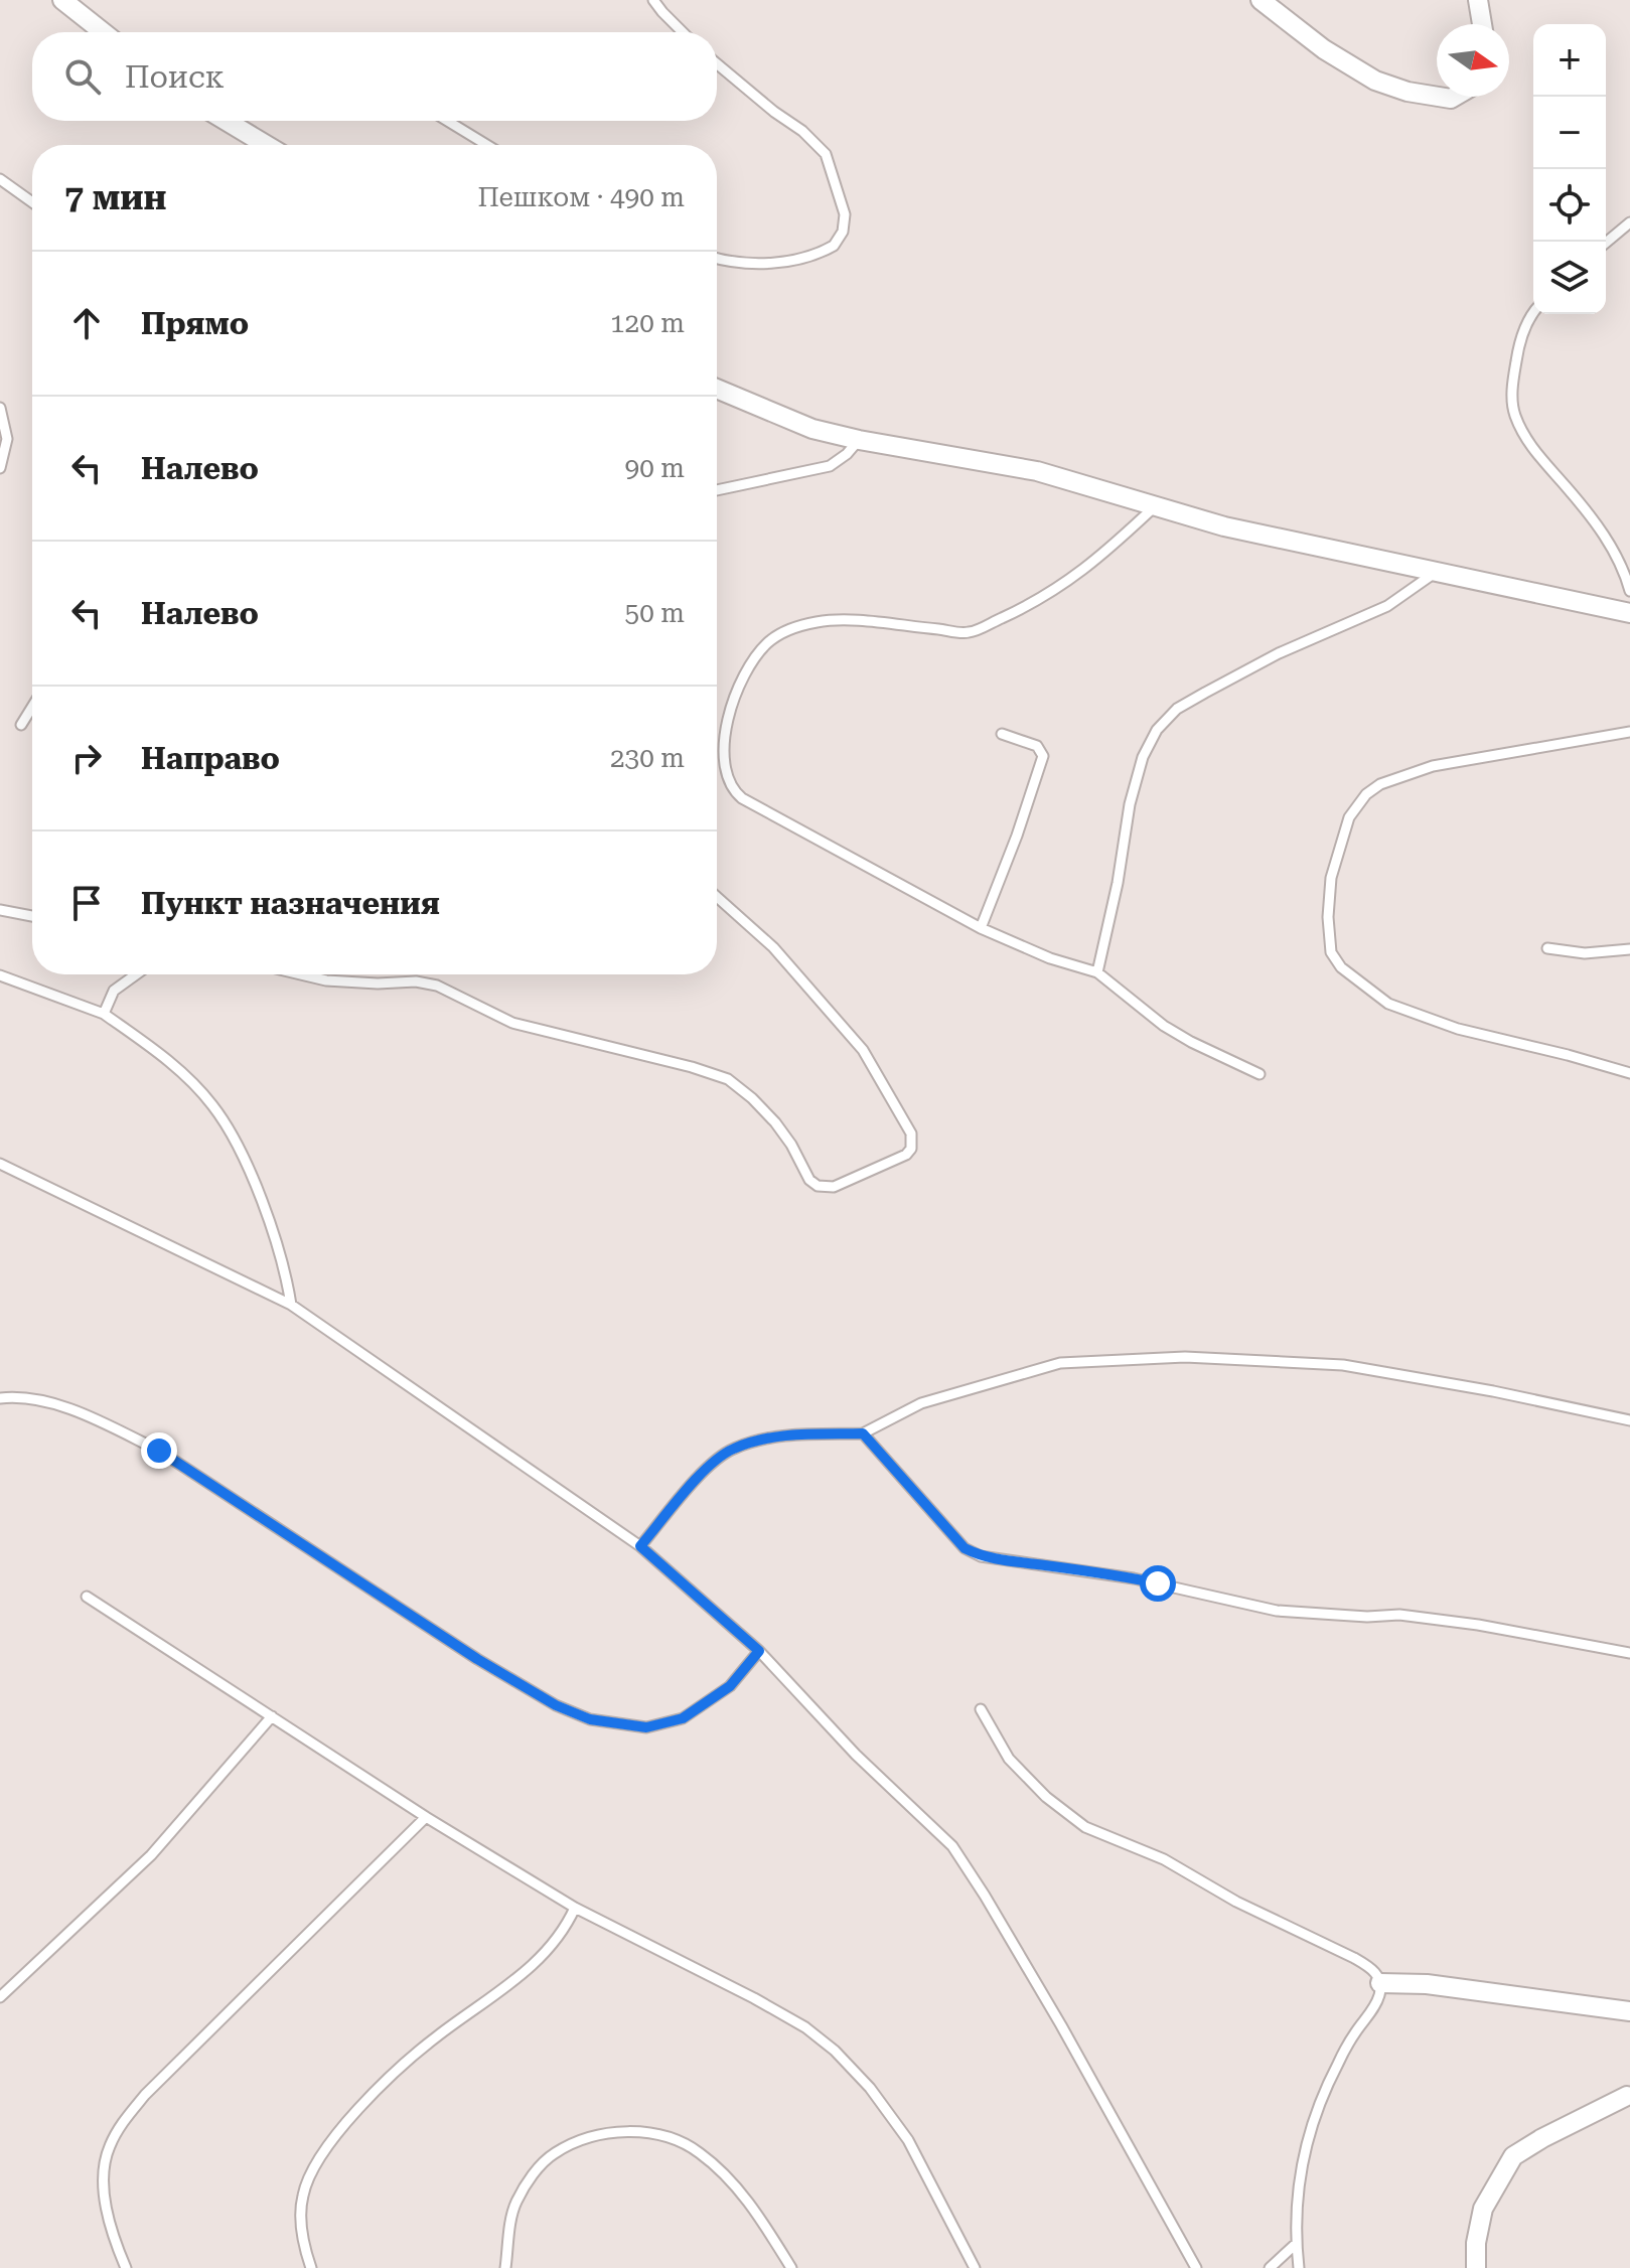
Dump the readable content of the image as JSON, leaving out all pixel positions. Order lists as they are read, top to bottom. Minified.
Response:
{"north":"right","page":{"map_buttons":["+","−"],"search":"Поиск","heading":["7 мин","Пешком · 490 m"],"list":[["Прямо","120 m"],["Налево","90 m"],["Налево","50 m"],["Направо","230 m"],"Пункт назначения"]}}
